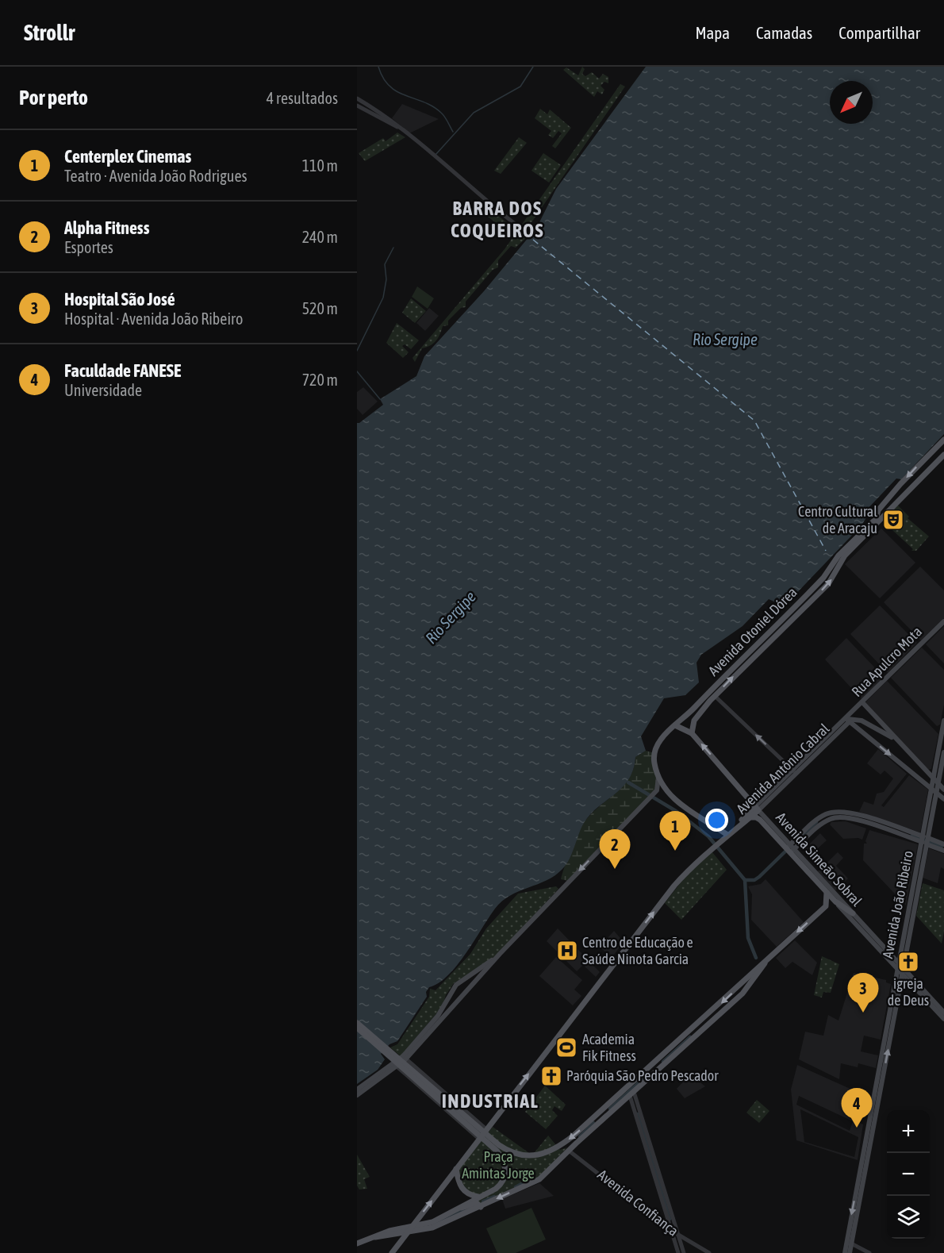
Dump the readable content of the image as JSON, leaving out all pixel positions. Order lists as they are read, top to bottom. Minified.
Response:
{"streets":{"main road":["Avenida Otoniel Dórea","Rua Apulcro Mota","Avenida Antônio Cabral","Avenida Simeão Sobral","Avenida João Ribeiro"],"street":["Avenida Confiança"]},"crossings":[["Avenida Otoniel Dórea","Avenida Simeão Sobral"],["Rua Apulcro Mota","Avenida Antônio Cabral"],["Avenida Antônio Cabral","Avenida Simeão Sobral"],["Avenida Simeão Sobral","Avenida João Ribeiro"]],"districts":["BARRA DOS COQUEIROS","INDUSTRIAL"],"water":["Rio Sergipe"],"parks":["Praça Amintas Jorge"],"places":{"theatre":["Centro Cultural de Aracaju"],"hospital":["Centro de Educação e Saúde Ninota Garcia"],"church":["igreja de Deus","Paróquia São Pedro Pescador"],"sports":["Academia Fik Fitness"]},"north":"bottom left","page":{"header":"Strollr","nav":["Mapa","Camadas","Compartilhar"],"heading":["Por perto","4 resultados"],"list":[{"mark":"1","name":"Centerplex Cinemas","note":"Teatro · Avenida João Rodrigues","value":"110 m"},{"mark":"2","name":"Alpha Fitness","note":"Esportes","value":"240 m"},{"mark":"3","name":"Hospital São José","note":"Hospital · Avenida João Ribeiro","value":"520 m"},{"mark":"4","name":"Faculdade FANESE","note":"Universidade","value":"720 m"}],"pins":["1","2","3","4"],"map_buttons":["+","−"]}}
